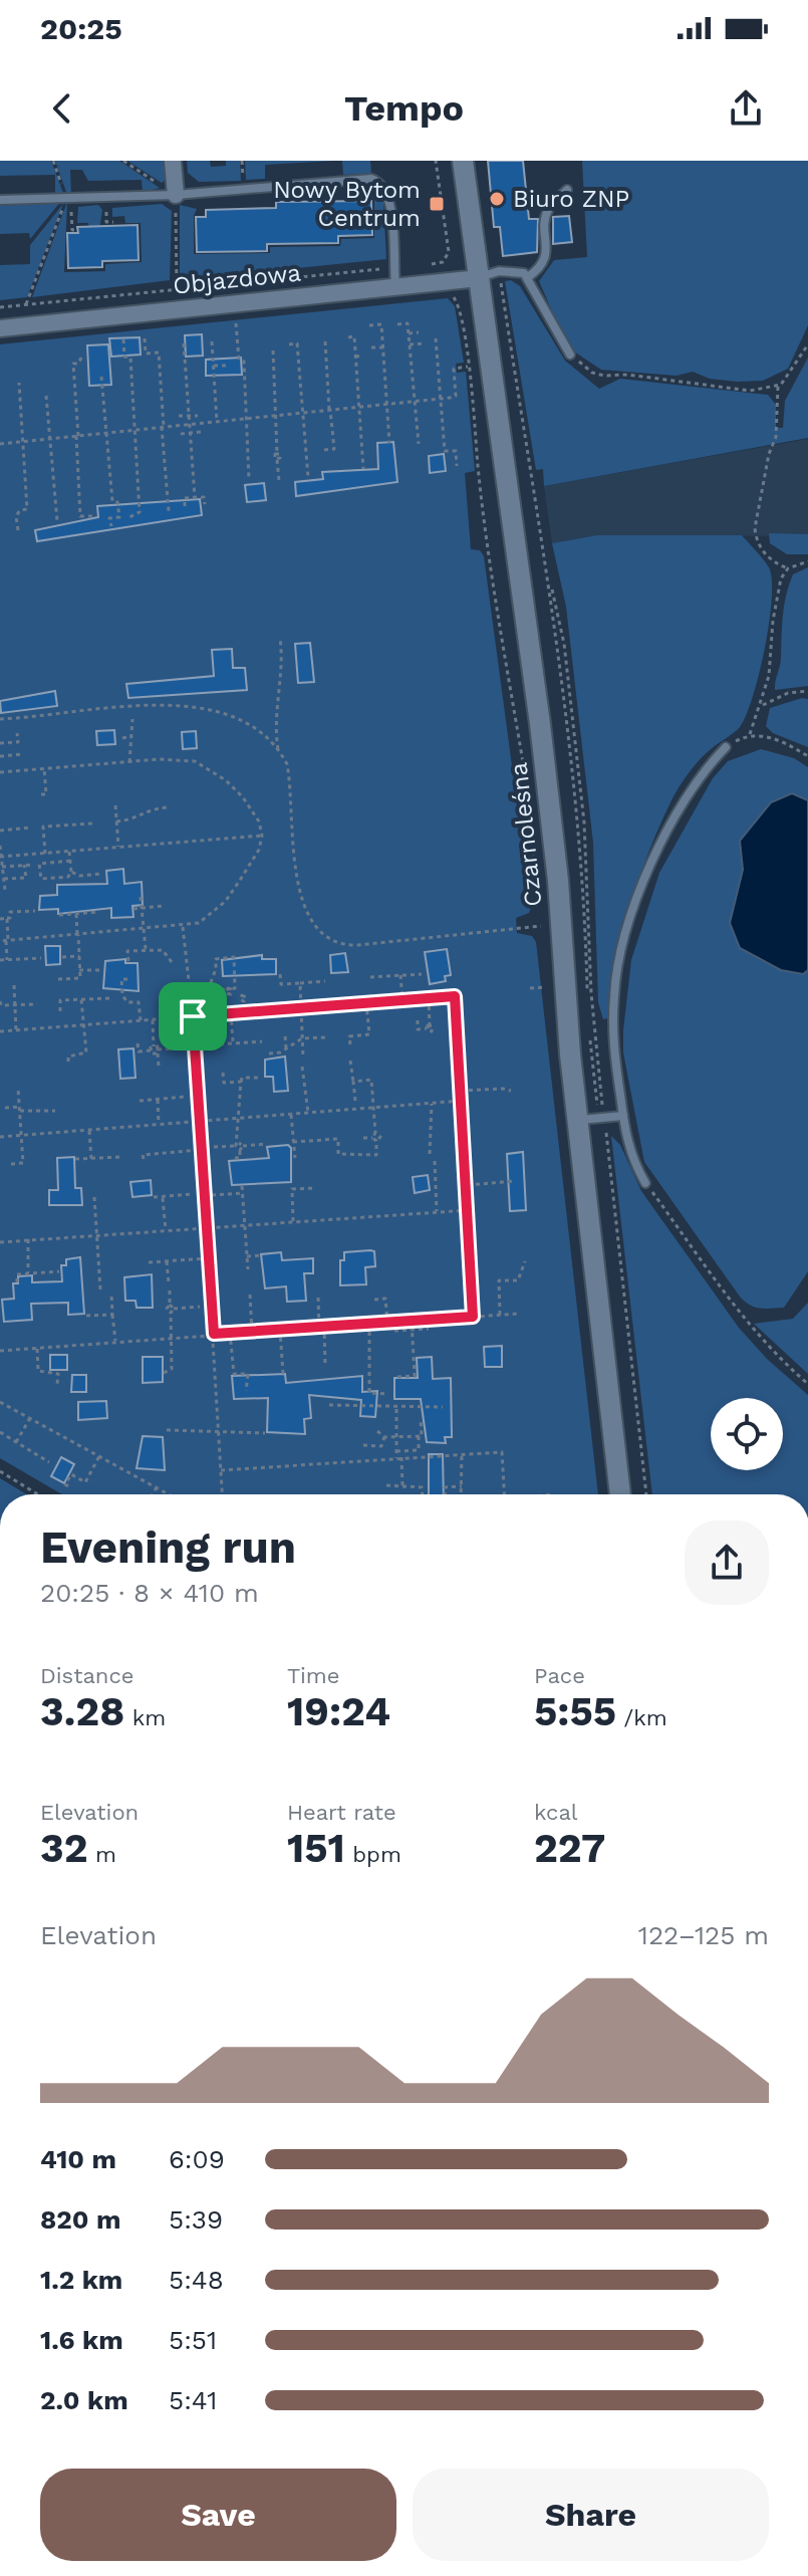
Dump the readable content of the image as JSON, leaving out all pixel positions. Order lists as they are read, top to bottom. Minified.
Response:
{"streets":{"street":["Objazdowa","Czarnoleśna"]},"crossings":[["Objazdowa","Czarnoleśna"]],"places":{"other":["Biuro ZNP"],"transit":["Nowy Bytom Centrum"]},"page":{"status":"20:25","header":"Tempo","heading":["Evening run","20:25 · 8 × 410 m"],"stats":[["Distance","3.28 km"],["Time","19:24"],["Pace","5:55 /km"],["Elevation","32 m"],["Heart rate","151 bpm"],["kcal","227"]],"chart":["Elevation","122–125 m"],"list":[{"name":"410 m","note":"6:09"},{"name":"820 m","note":"5:39"},{"name":"1.2 km","note":"5:48"},{"name":"1.6 km","note":"5:51"},{"name":"2.0 km","note":"5:41"}],"buttons":["Save","Share"]}}
